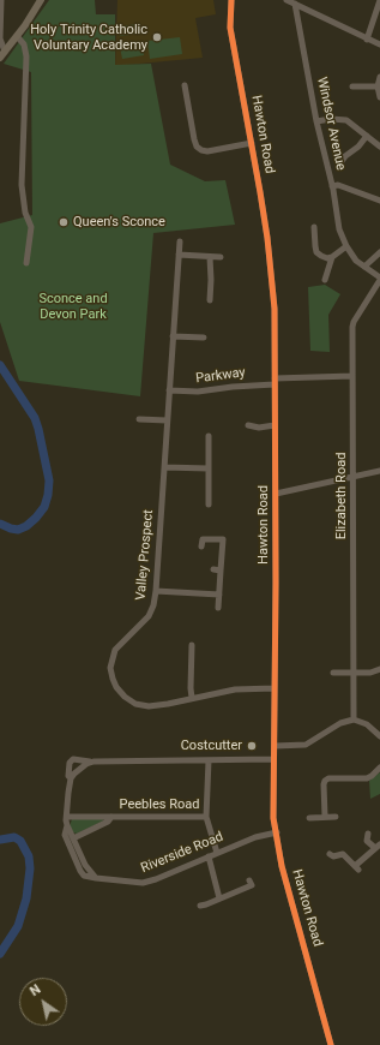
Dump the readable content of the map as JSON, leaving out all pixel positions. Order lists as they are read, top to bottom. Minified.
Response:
{"streets":{"street":["Windsor Avenue","Hawton Road","Parkway","Elizabeth Road","Valley Prospect","Peebles Road","Riverside Road"]},"crossings":[["Hawton Road","Parkway"],["Hawton Road","Valley Prospect"],["Hawton Road","Riverside Road"],["Parkway","Elizabeth Road"],["Parkway","Valley Prospect"],["Peebles Road","Riverside Road"]],"parks":["Sconce and Devon Park"],"places":["Holy Trinity Catholic Voluntary Academy","Queen's Sconce","Costcutter"],"north":"top left"}
